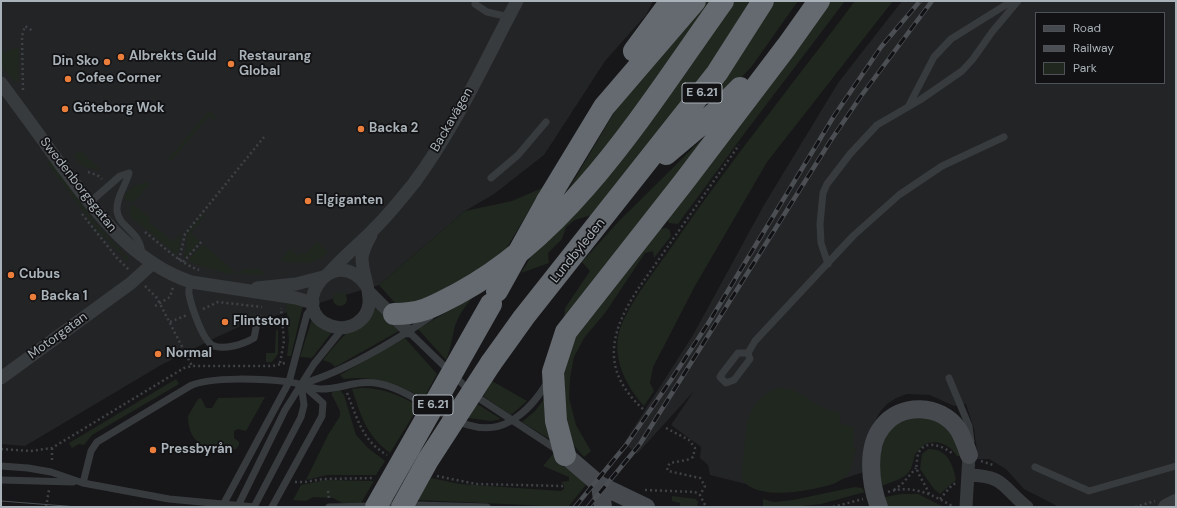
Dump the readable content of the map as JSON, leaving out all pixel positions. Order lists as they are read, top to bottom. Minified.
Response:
{"streets":{"highway":["E 6.21","Lundbyleden"],"street":["Backavägen","Swedenborgsgatan","Motorgatan"]},"crossings":[["Backavägen","Swedenborgsgatan"],["Swedenborgsgatan","Motorgatan"]],"places":["Albrekts Guld","Din Sko","Restaurang Global","Cofee Corner","Göteborg Wok","Backa 2","Elgiganten","Cubus","Backa 1","Flintston","Normal","Pressbyrån"],"legend":["Road","Railway","Park"]}
